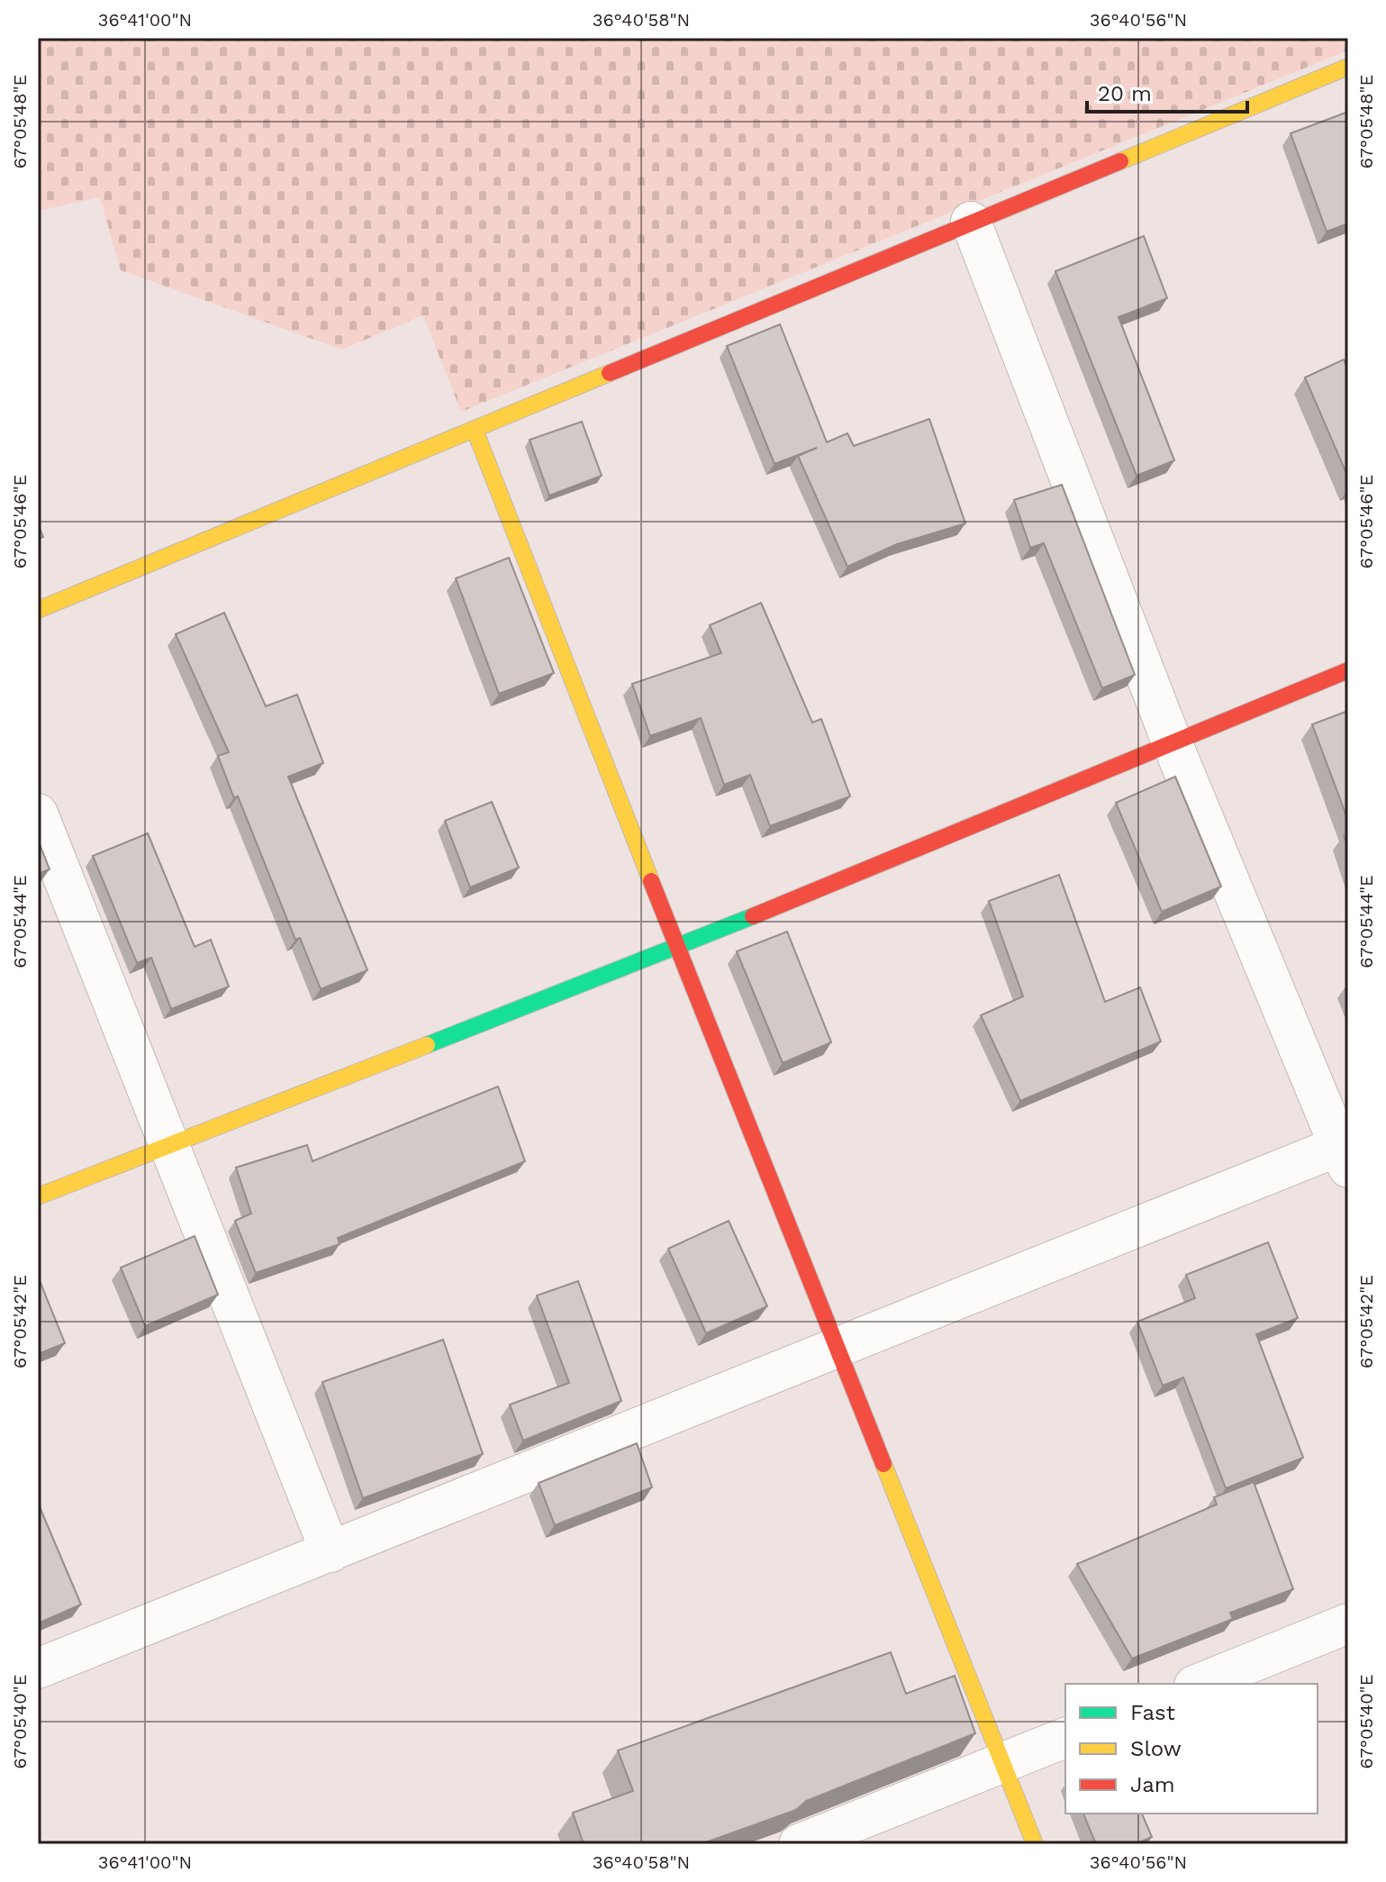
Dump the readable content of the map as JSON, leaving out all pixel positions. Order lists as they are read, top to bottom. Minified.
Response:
{"legend":["Fast","Slow","Jam"],"scale_bar":"20 m","coordinates":["36°41'00\"N","36°40'58\"N","36°40'56\"N","67°05'48\"E","67°05'46\"E","67°05'44\"E","67°05'42\"E","67°05'40\"E"]}
